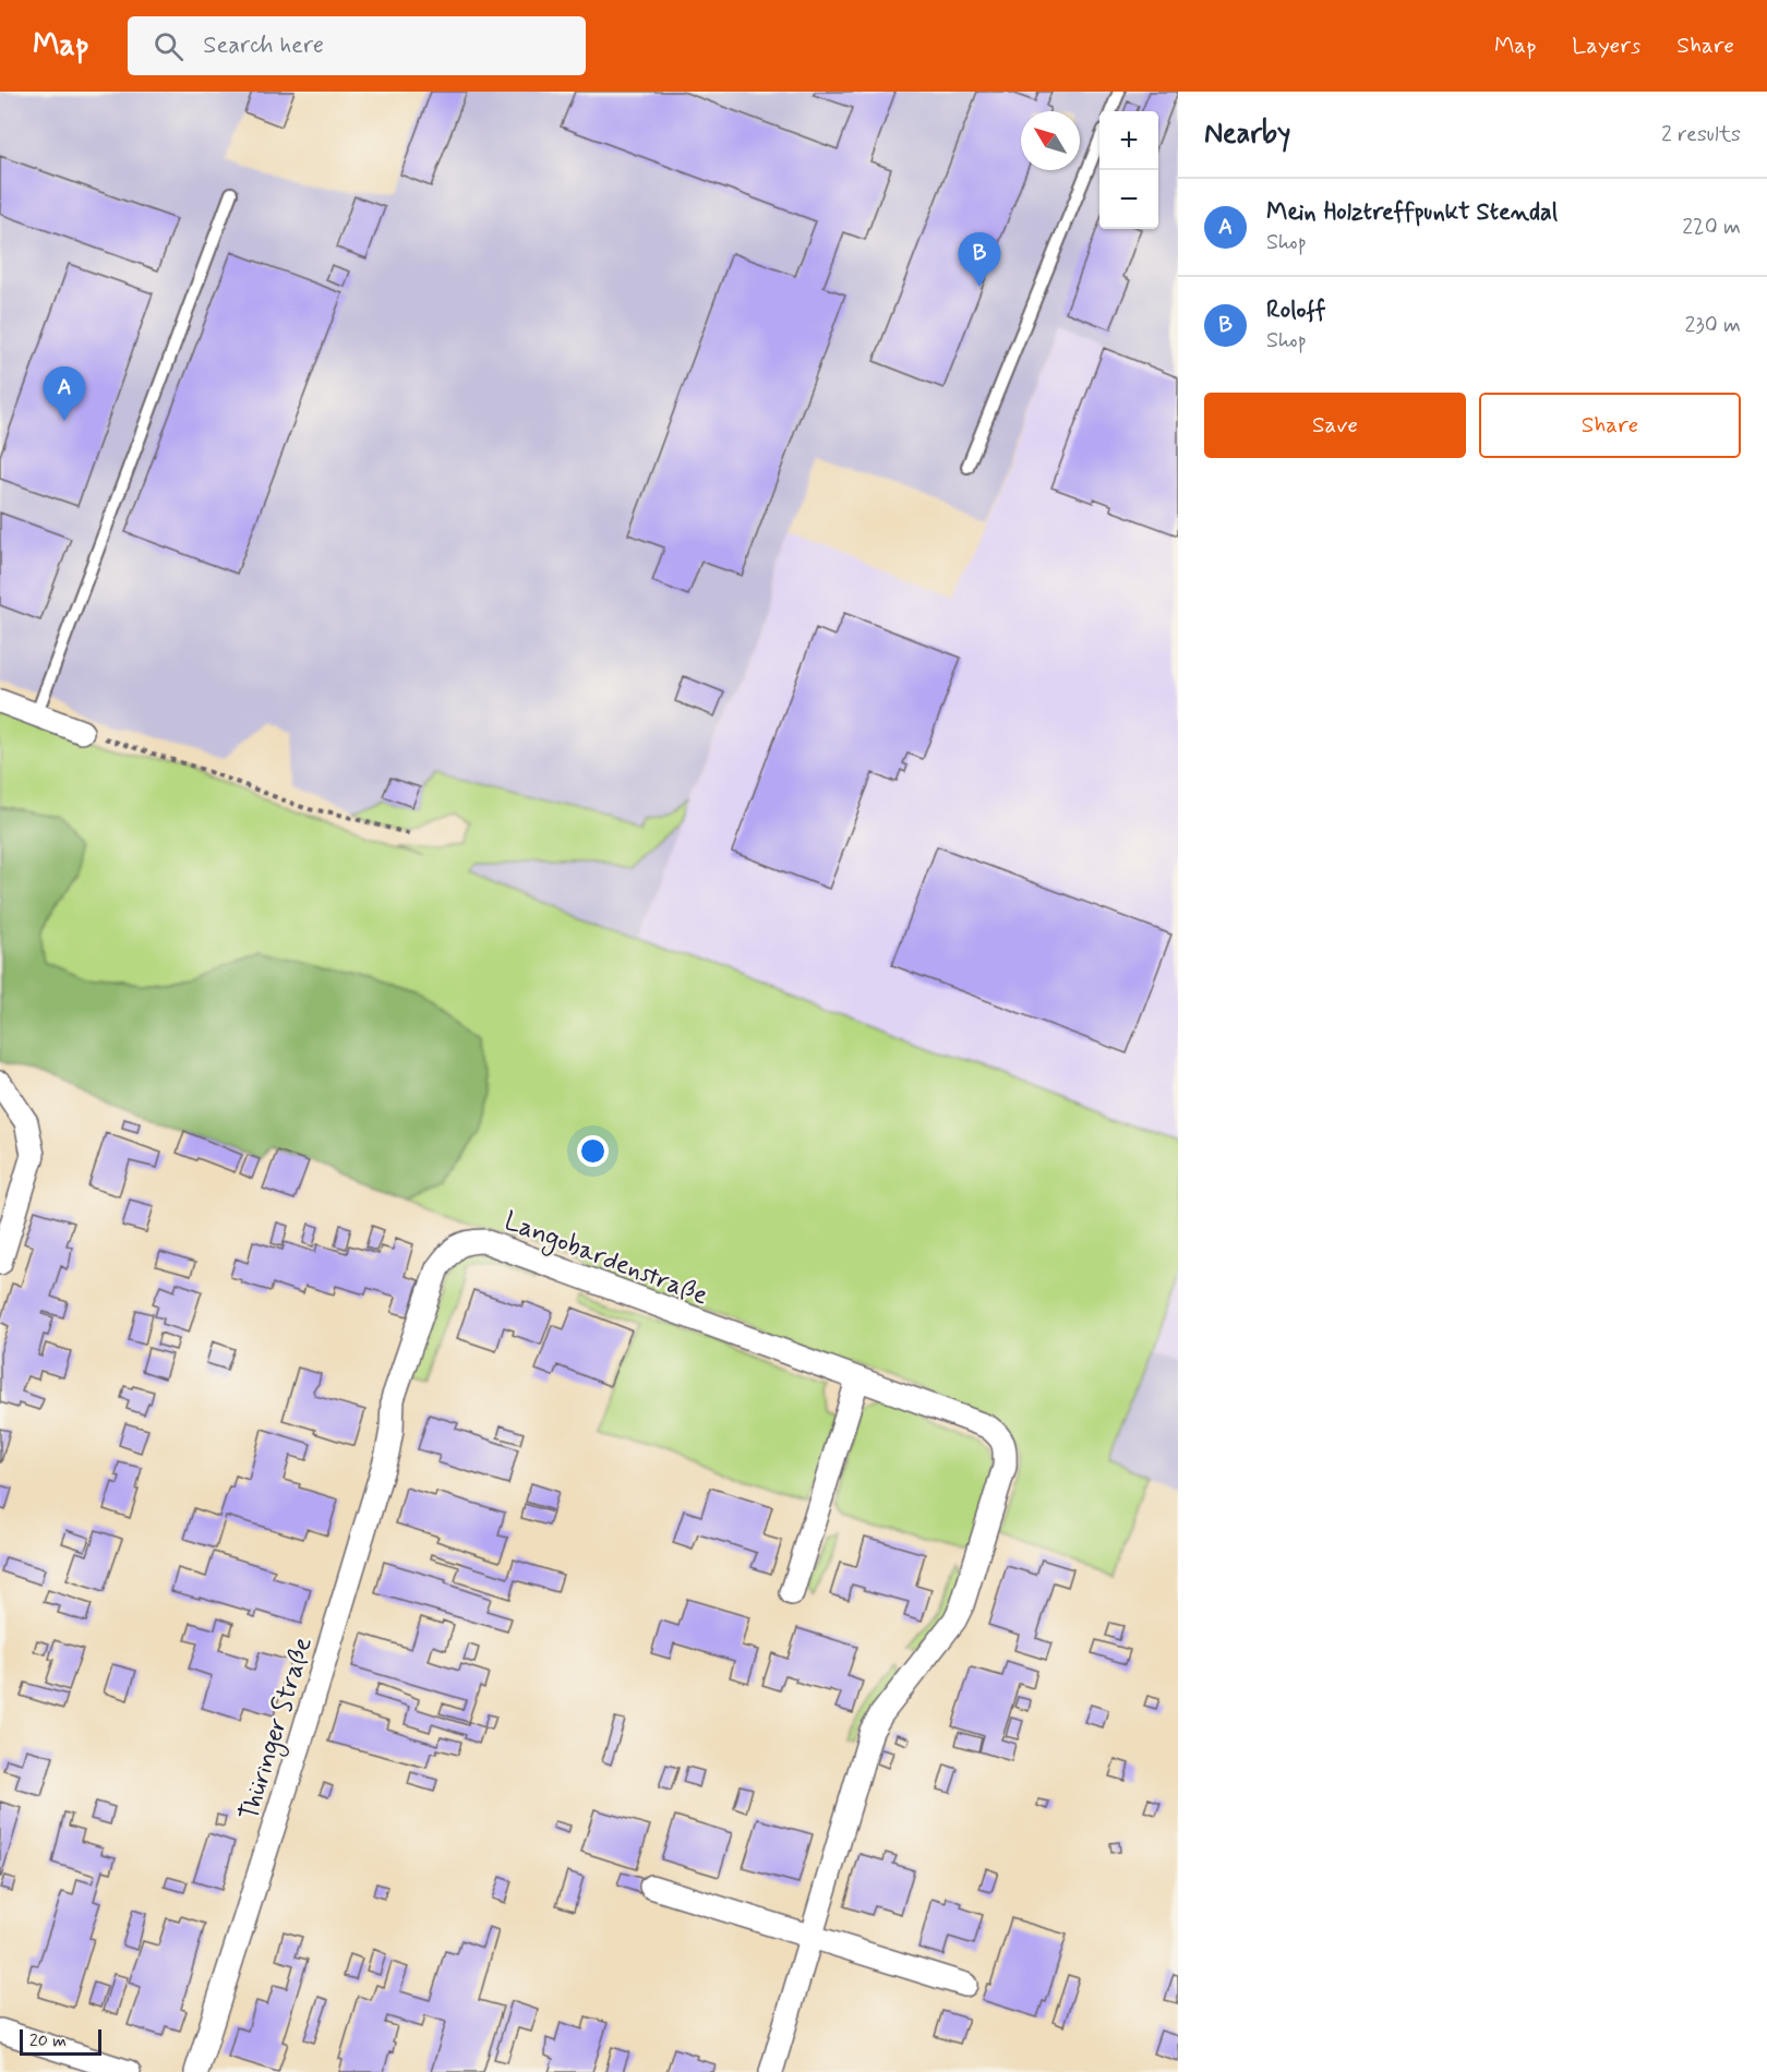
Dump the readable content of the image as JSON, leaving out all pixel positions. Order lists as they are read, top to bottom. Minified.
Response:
{"streets":{"street":["Langobardenstraße","Thüringer Straße"]},"crossings":[["Langobardenstraße","Thüringer Straße"]],"scale_bar":"20 m","north":"top left","page":{"header":"Map","search":"Search here","nav":["Map","Layers","Share"],"heading":["Nearby","2 results"],"map_buttons":["+","−"],"list":[{"mark":"A","name":"Mein Holztreffpunkt Stendal","note":"Shop","value":"220 m"},{"mark":"B","name":"Roloff","note":"Shop","value":"230 m"}],"pins":["B","A"],"buttons":["Save","Share"],"scale":"20 m"}}
